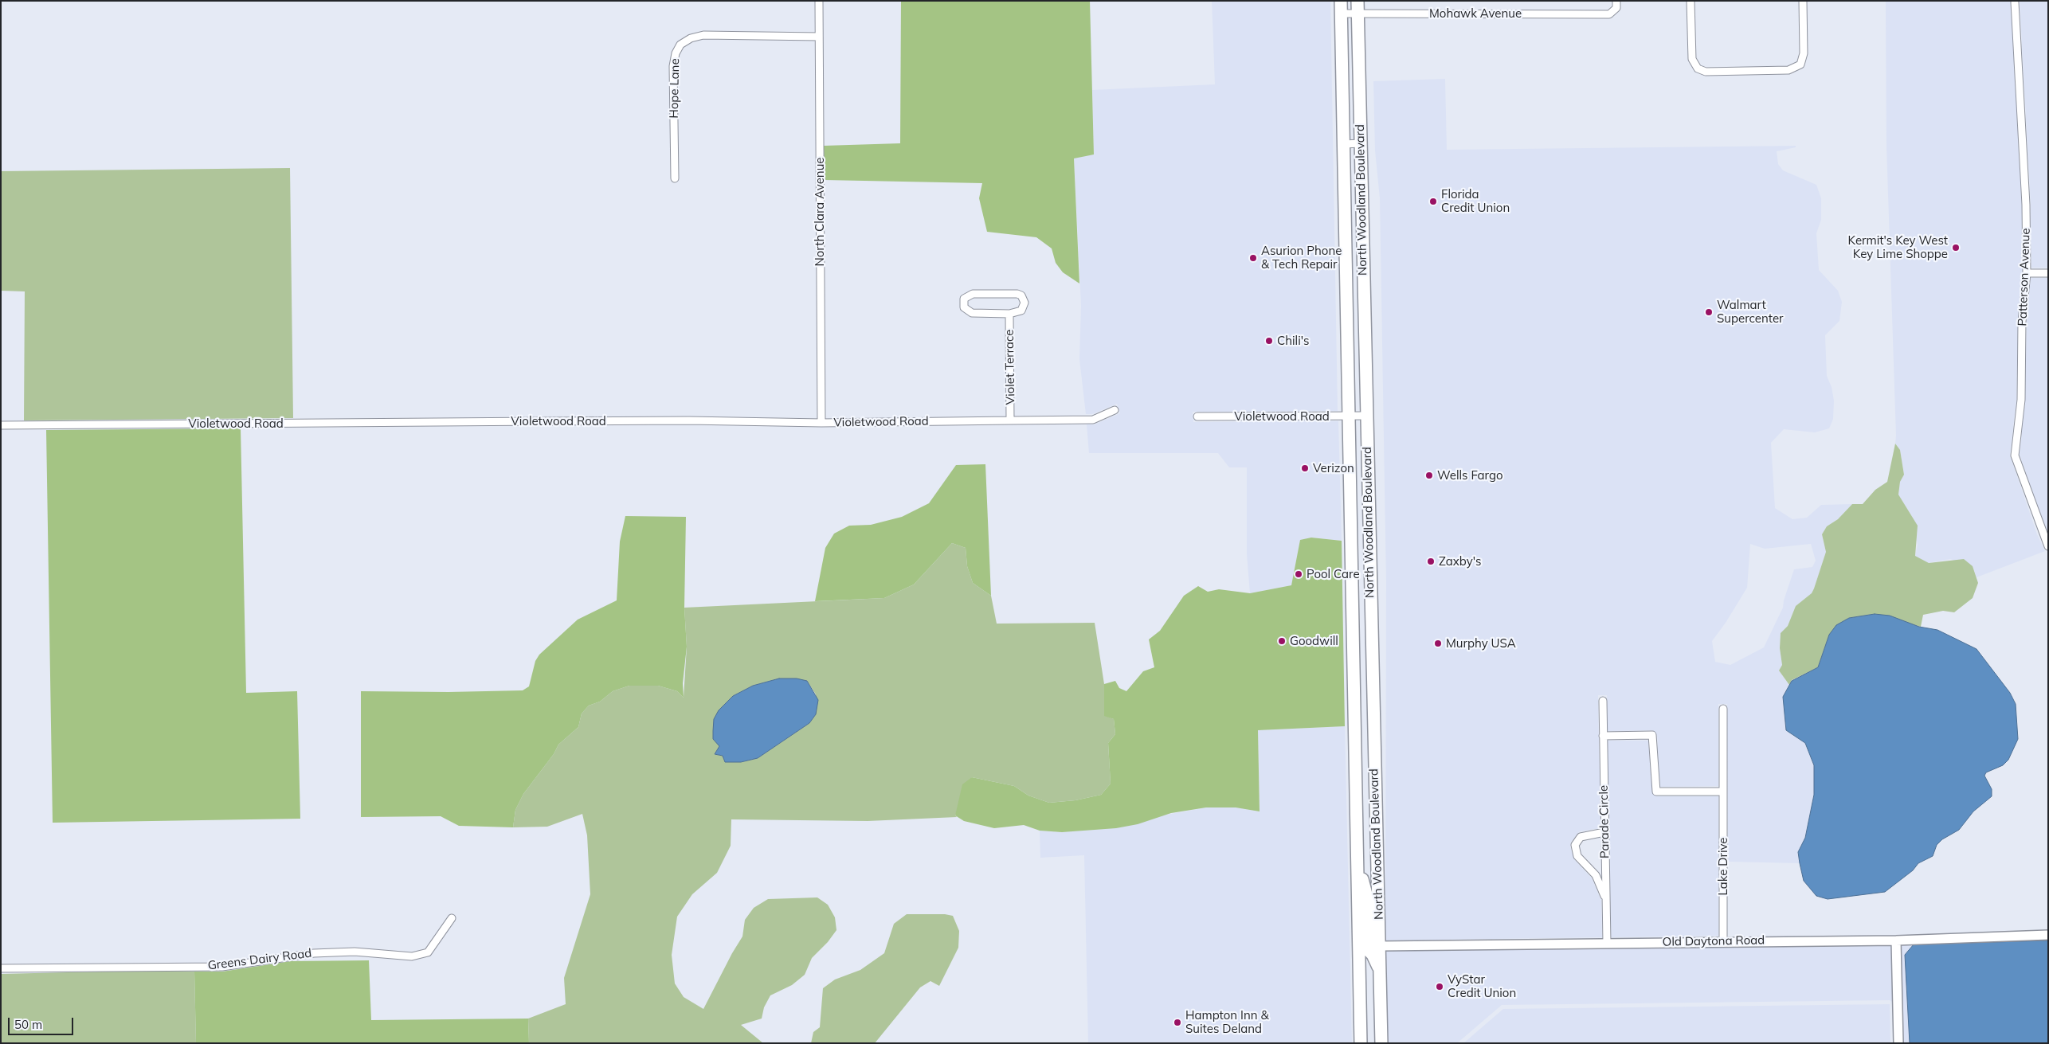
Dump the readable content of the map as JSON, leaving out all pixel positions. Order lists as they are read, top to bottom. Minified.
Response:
{"streets":{"main road":["North Woodland Boulevard"],"street":["Mohawk Avenue","Hope Lane","North Clara Avenue","Patterson Avenue","Violet Terrace","Violetwood Road","Parade Circle","Lake Drive","Old Daytona Road","Greens Dairy Road"]},"crossings":[["Mohawk Avenue","North Woodland Boulevard"],["Hope Lane","North Clara Avenue"],["North Woodland Boulevard","Violetwood Road"],["North Woodland Boulevard","Old Daytona Road"],["North Clara Avenue","Violetwood Road"],["Violet Terrace","Violetwood Road"],["Parade Circle","Old Daytona Road"],["Lake Drive","Old Daytona Road"]],"places":["Florida Credit Union","Kermit's Key West Key Lime Shoppe","Asurion Phone & Tech Repair","Walmart Supercenter","Chili's","Verizon","Wells Fargo","Zaxby's","Pool Care","Goodwill","Murphy USA","VyStar Credit Union","Hampton Inn & Suites Deland"],"scale_bar":"50 m"}
